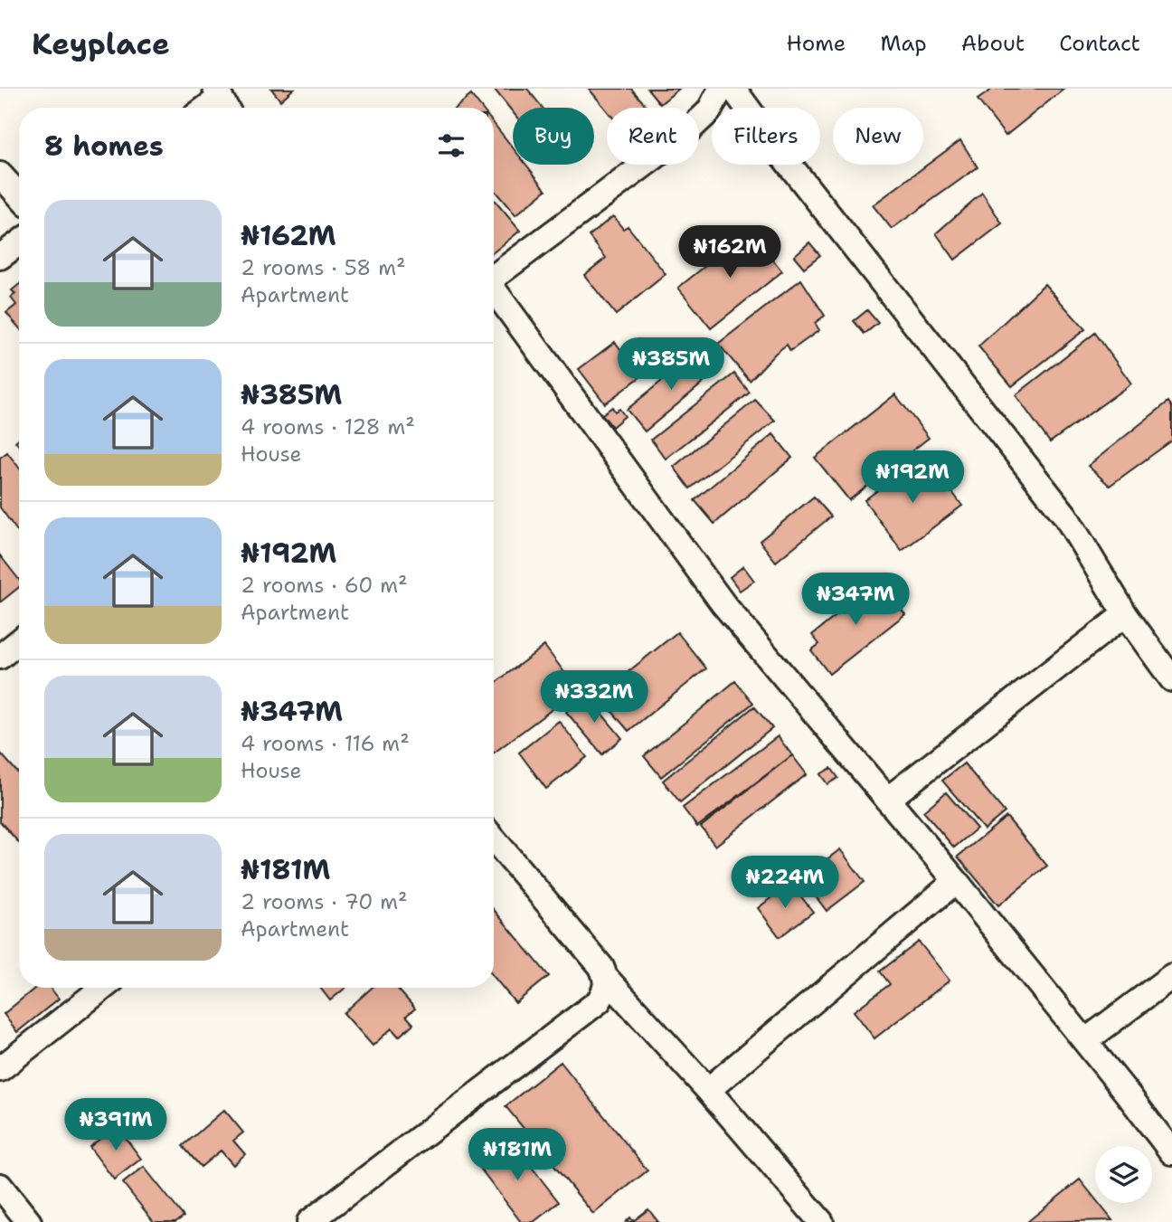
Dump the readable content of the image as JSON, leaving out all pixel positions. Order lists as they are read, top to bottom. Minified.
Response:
{"page":{"header":"Keyplace","nav":["Home","Map","About","Contact"],"chip":["Buy","Rent","Filters","New"],"heading":"8 homes","list":[{"name":"₦162M","note":"2 rooms · 58 m² · Apartment"},{"name":"₦385M","note":"4 rooms · 128 m² · House"},{"name":"₦192M","note":"2 rooms · 60 m² · Apartment"},{"name":"₦347M","note":"4 rooms · 116 m² · House"},{"name":"₦181M","note":"2 rooms · 70 m² · Apartment"}],"price":["₦162M","₦385M","₦192M","₦347M","₦332M","₦224M","₦391M","₦181M"]}}
